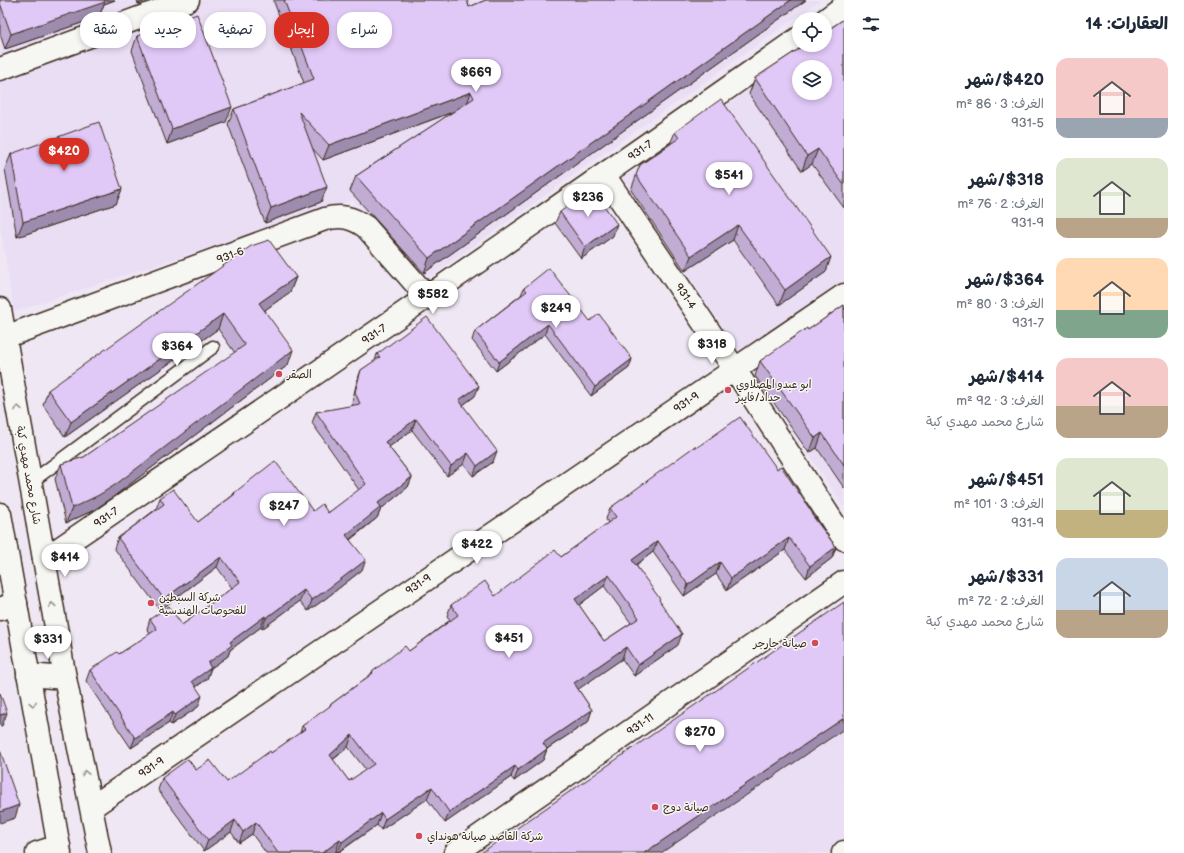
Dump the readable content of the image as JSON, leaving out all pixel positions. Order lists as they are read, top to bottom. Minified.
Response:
{"streets":{"street":["931-7","931-6","931-4","931-9","شارع محمد مهدي كبة","931-11"]},"crossings":[["931-7","931-6"],["931-7","931-4"],["931-7","شارع محمد مهدي كبة"],["931-6","شارع محمد مهدي كبة"],["931-4","931-9"],["931-9","شارع محمد مهدي كبة"]],"places":["الصقر","ابو عبدو المصلاوي حداد/فايبر","شركة السبطين للفحوصات الهندسية","صيانة جارجر","صيانة دوج","شركة القاصد صيانة هونداي"],"page":{"heading":"العقارات: 14","chip":["شراء","إيجار","تصفية","جديد","شقة"],"list":[{"name":"$420/شهر","note":"الغرف: 3 · 86 m² · 931-5"},{"name":"$318/شهر","note":"الغرف: 2 · 76 m² · 931-9"},{"name":"$364/شهر","note":"الغرف: 3 · 80 m² · 931-7"},{"name":"$414/شهر","note":"الغرف: 3 · 92 m² · شارع محمد مهدي كبة"},{"name":"$451/شهر","note":"الغرف: 3 · 101 m² · 931-9"},{"name":"$331/شهر","note":"الغرف: 2 · 72 m² · شارع محمد مهدي كبة"}],"price":["$669","$420","$541","$236","$582","$249","$318","$364","$247","$422","$414","$451","$331","$270"]}}
